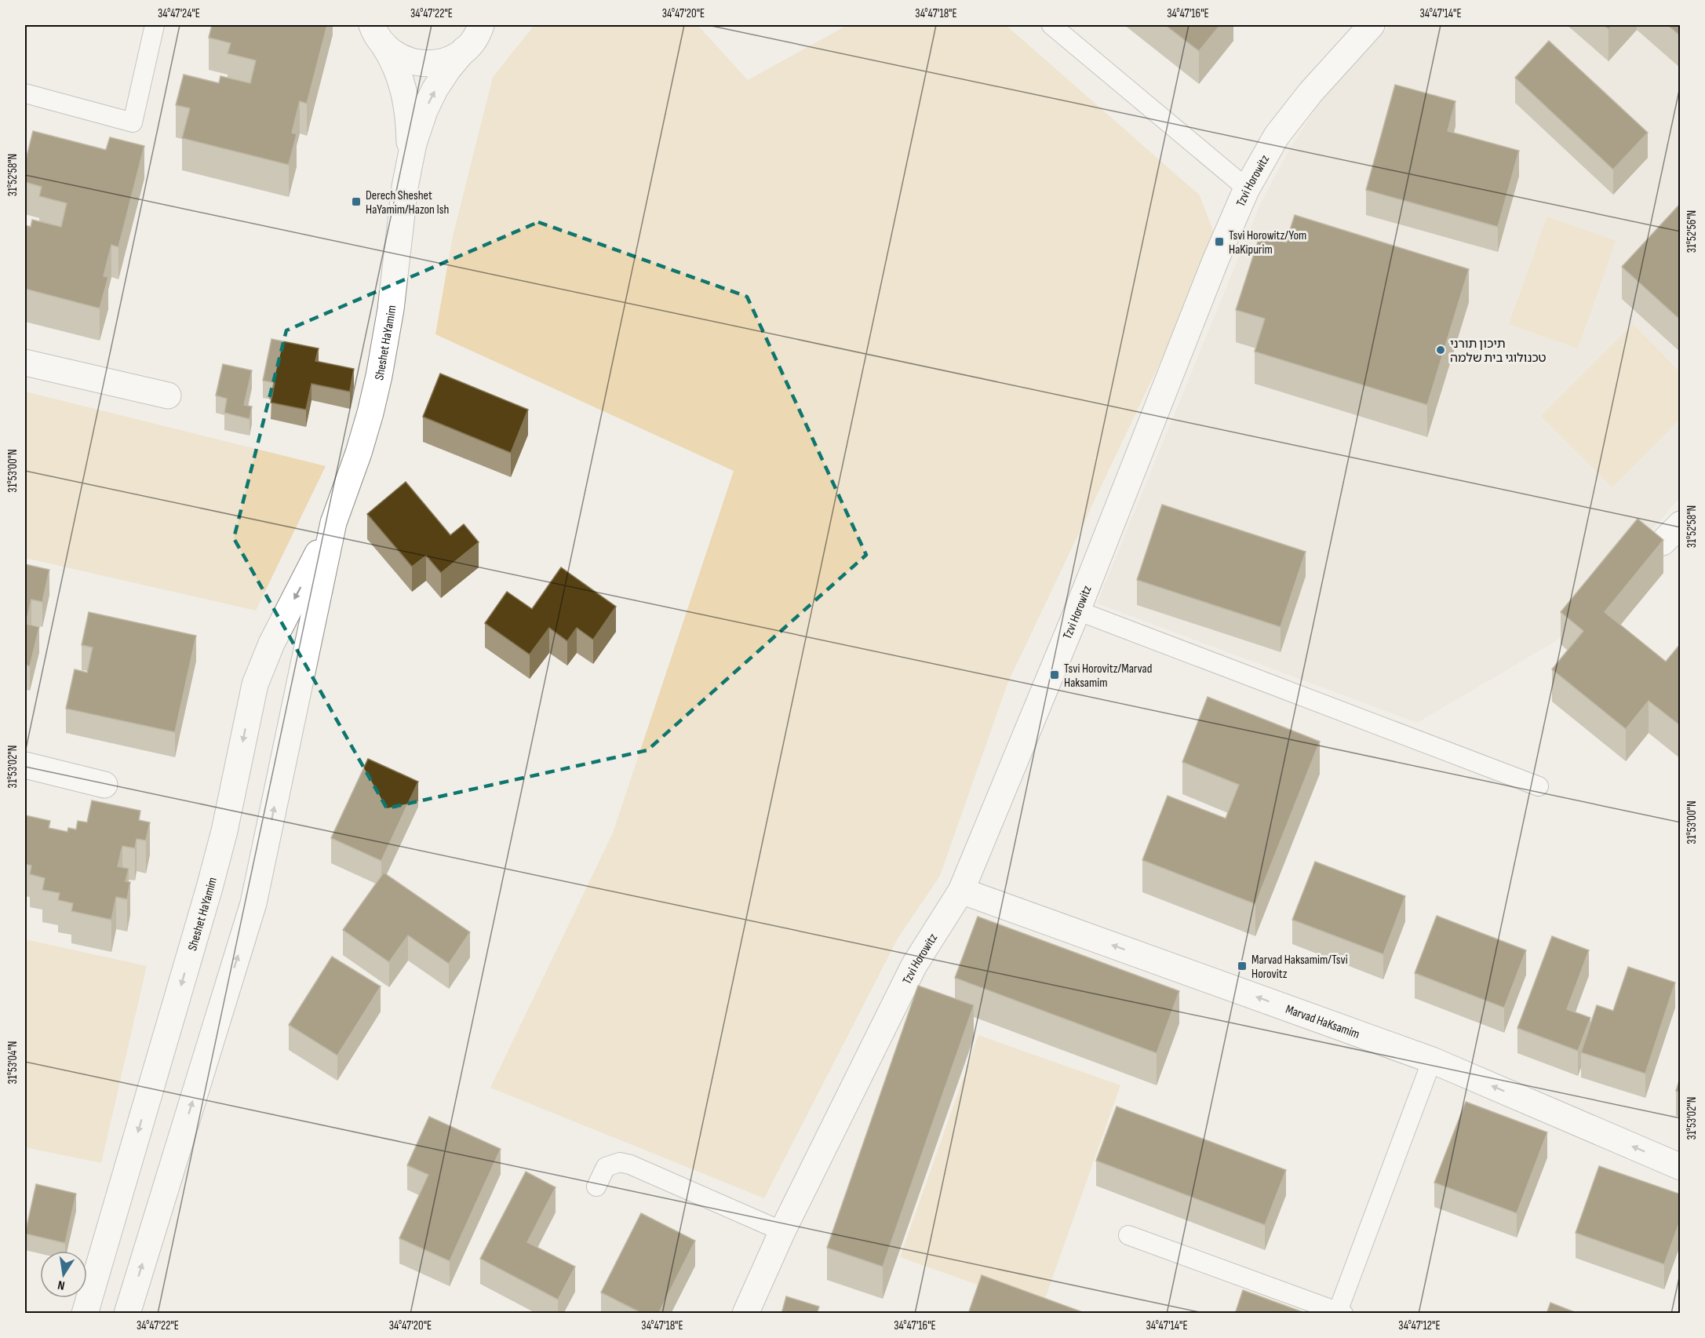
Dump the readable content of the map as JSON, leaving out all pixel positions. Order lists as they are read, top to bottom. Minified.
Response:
{"streets":{"street":["Tzvi Horowitz","Sheshet HaYamim","Marvad HaKsamim"]},"crossings":[["Tzvi Horowitz","Marvad HaKsamim"]],"one_way":["Marvad HaKsamim"],"places":{"transit":["Derech Sheshet HaYamim/Hazon Ish","Tsvi Horowitz/Yom HaKipurim","Tsvi Horovitz/Marvad Haksamim","Marvad Haksamim/Tsvi Horovitz"],"other":["תיכון תורני טכנולוגי בית שלמה"]},"north":"bottom","coordinates":["34°47'24\"E","34°47'22\"E","34°47'20\"E","34°47'18\"E","34°47'16\"E","34°47'14\"E","31°52'58\"N","31°52'56\"N","31°53'00\"N","31°53'02\"N","31°53'04\"N","34°47'12\"E"]}
